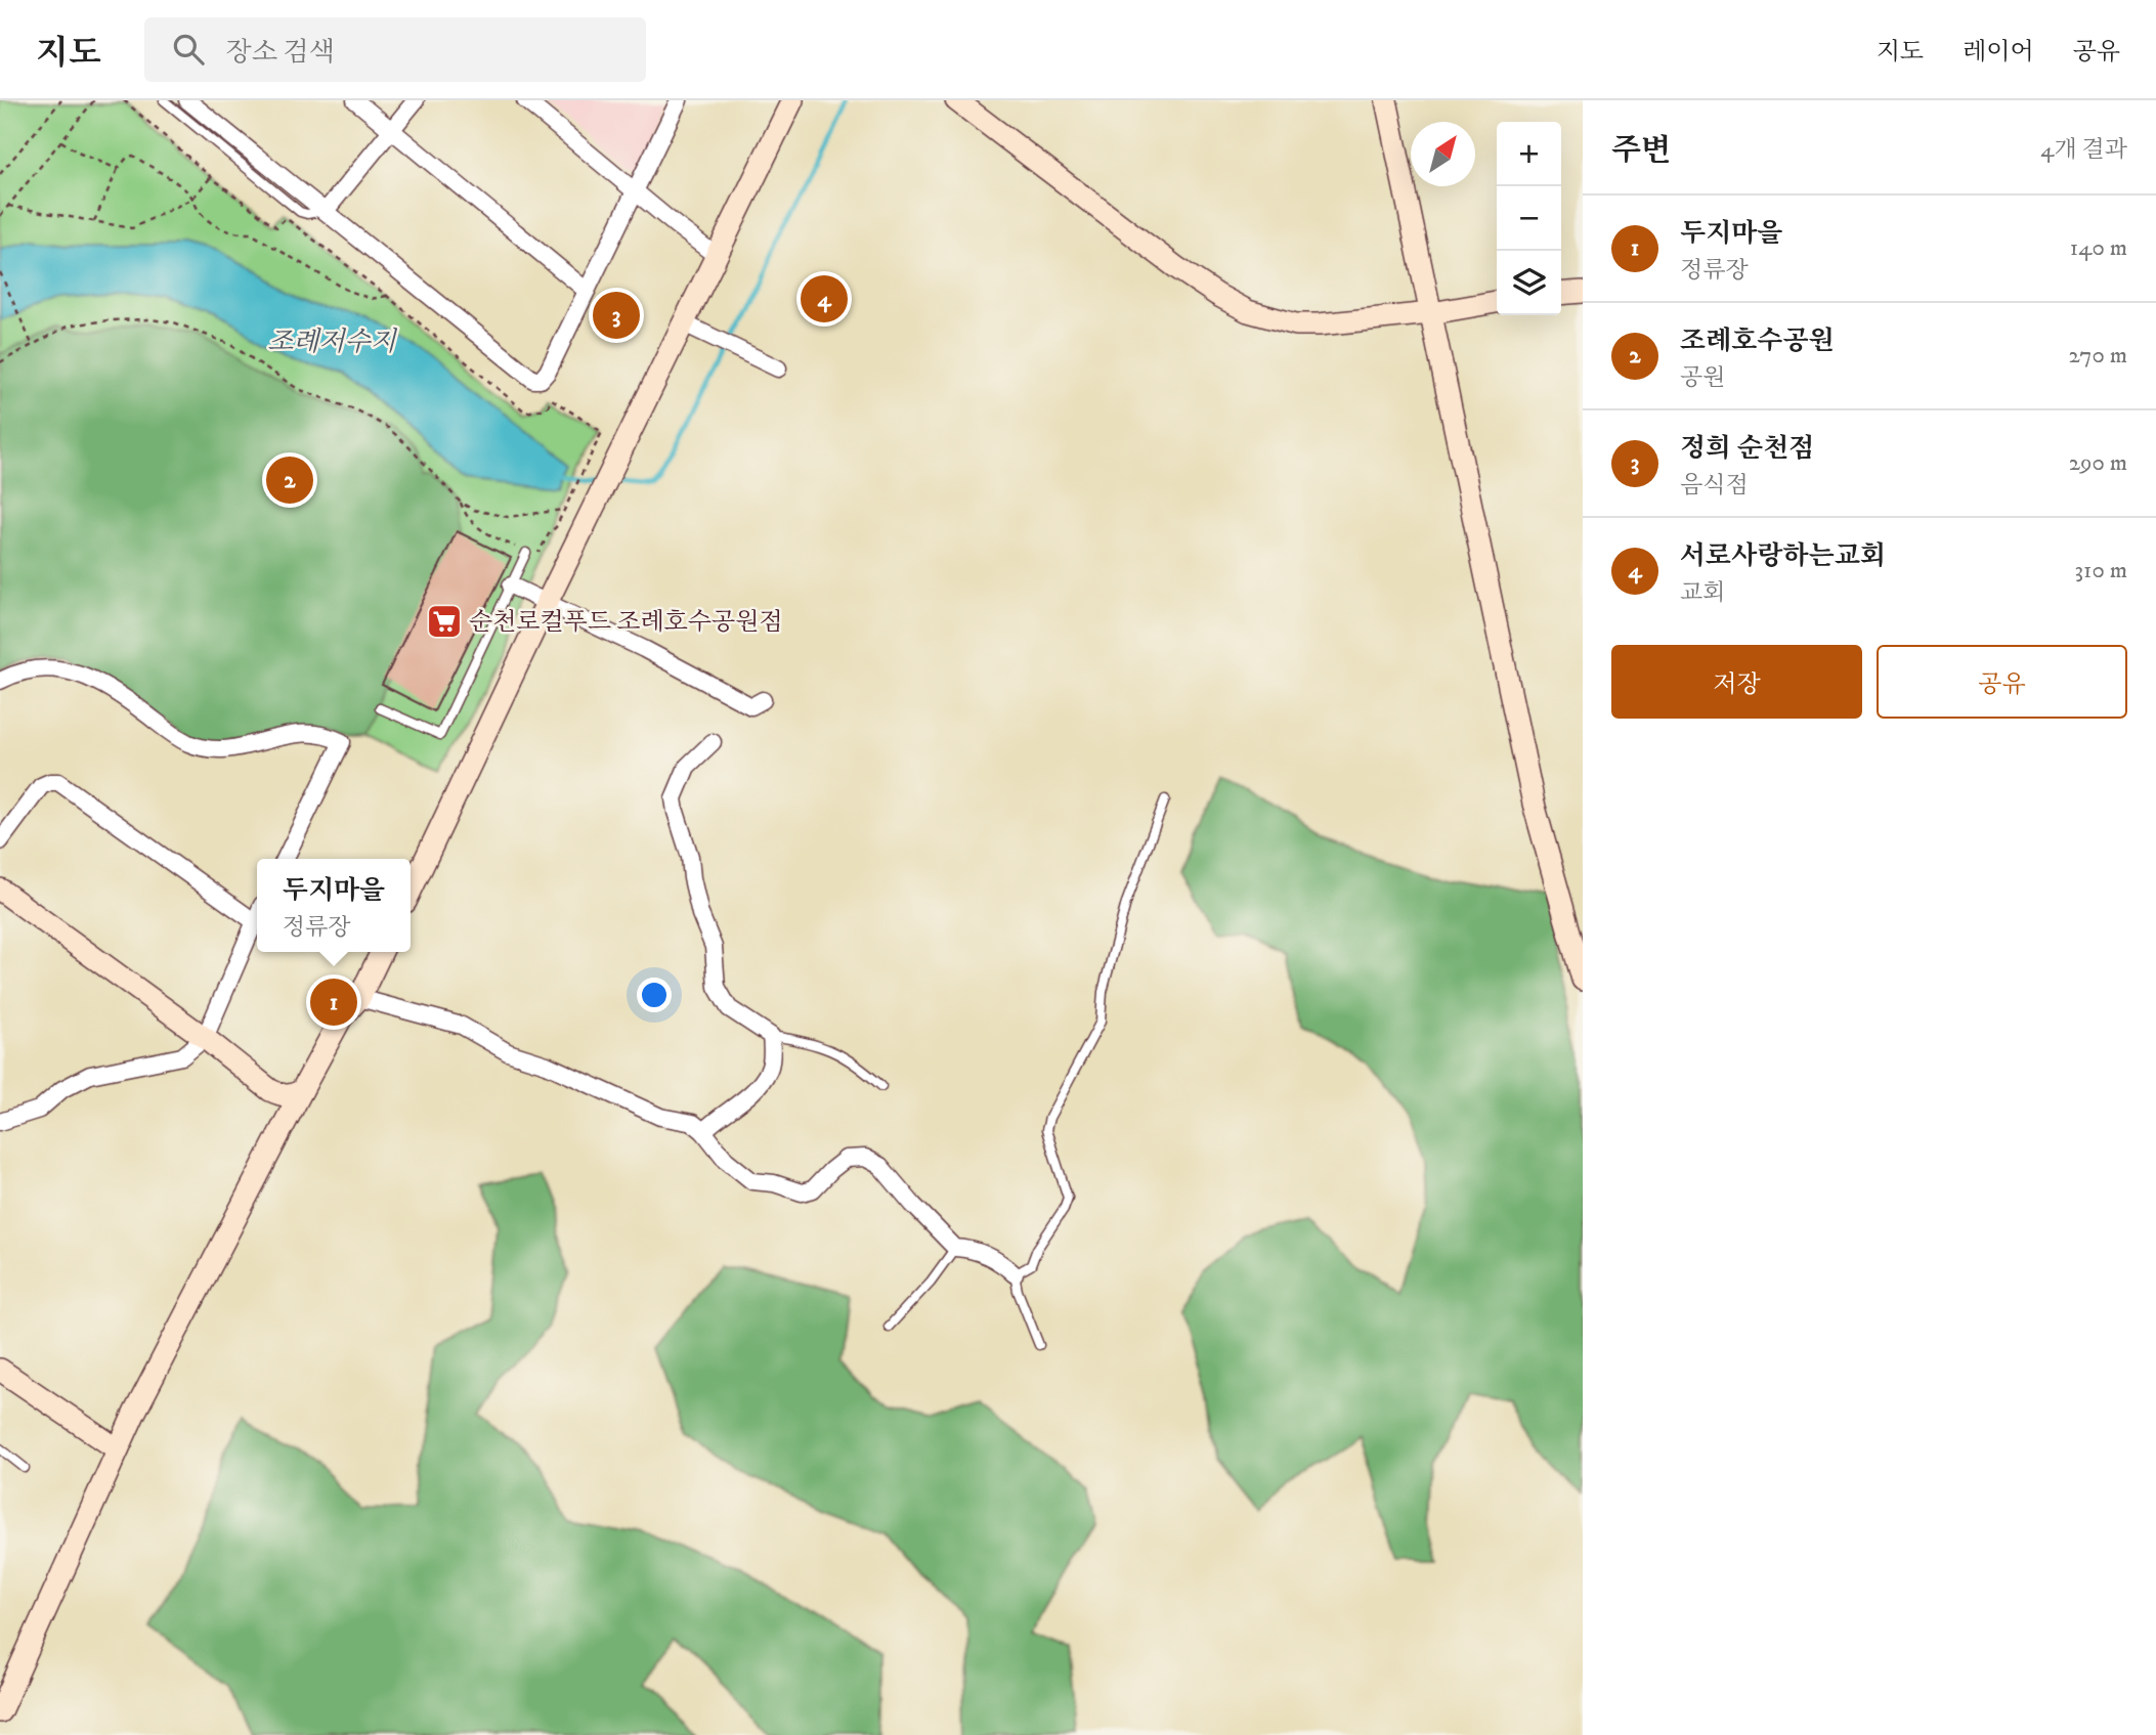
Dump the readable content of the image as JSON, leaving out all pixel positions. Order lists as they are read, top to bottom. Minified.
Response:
{"water":["조례저수지"],"places":{"supermarket":["순천로컬푸드 조례호수공원점"]},"north":"top right","page":{"header":"지도","search":"장소 검색","nav":["지도","레이어","공유"],"heading":["주변","4개 결과"],"map_buttons":["+","−"],"list":[{"mark":"1","name":"두지마을","note":"정류장","value":"140 m"},{"mark":"2","name":"조례호수공원","note":"공원","value":"270 m"},{"mark":"3","name":"정희 순천점","note":"음식점","value":"290 m"},{"mark":"4","name":"서로사랑하는교회","note":"교회","value":"310 m"}],"pins":["4","3","2","1"],"buttons":["저장","공유"],"popup":["두지마을","정류장"]}}
